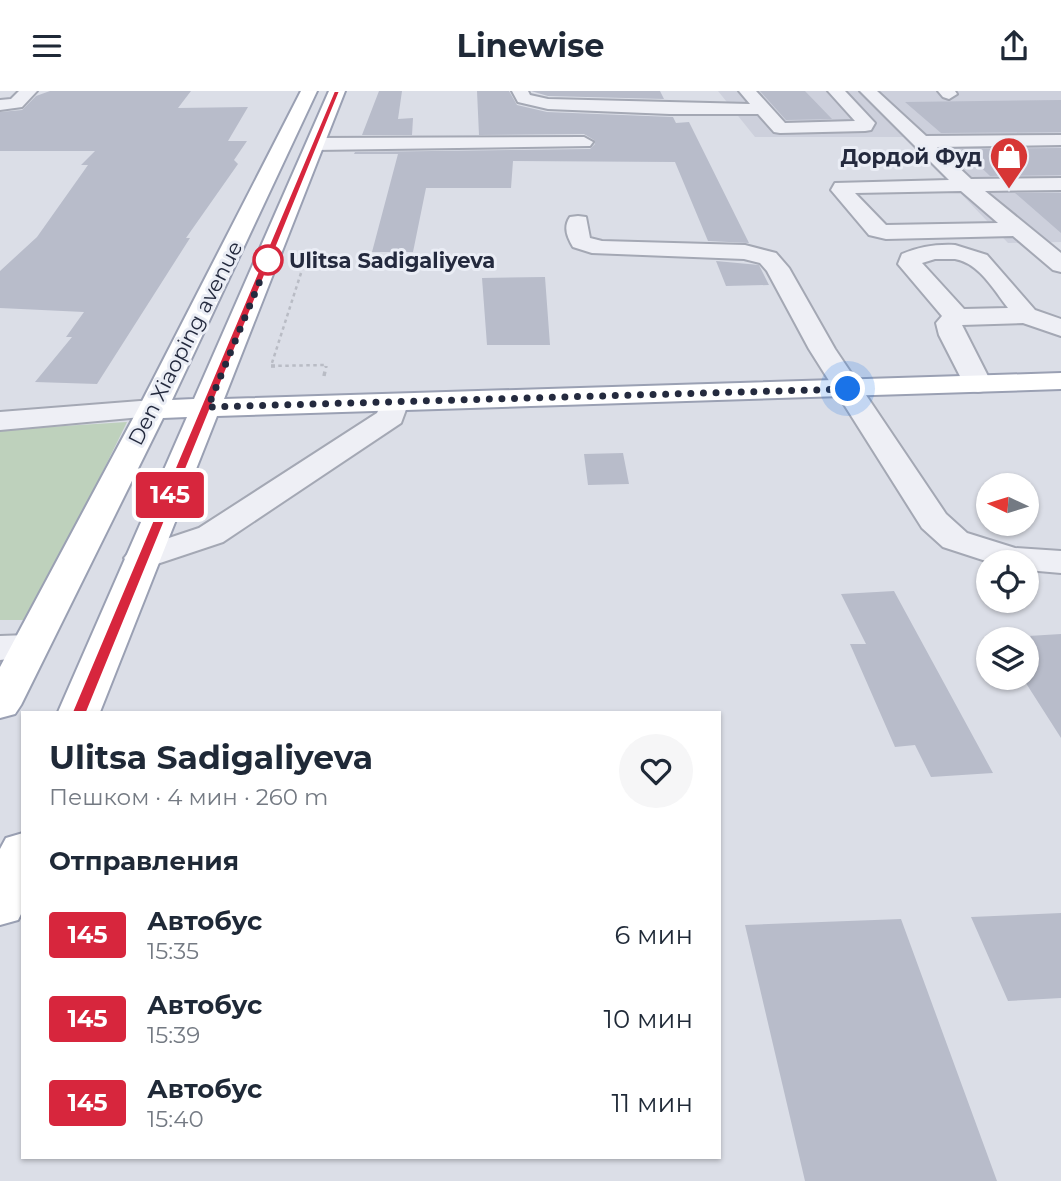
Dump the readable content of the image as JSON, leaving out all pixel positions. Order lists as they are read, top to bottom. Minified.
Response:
{"streets":{"main road":["Den Xiaoping avenue"]},"places":{"shop":["Дордой Фуд"],"other":["Ulitsa Sadigaliyeva"]},"lines":["bus line 145"],"north":"left","page":{"header":"Linewise","on_map":"145","heading":[["Ulitsa Sadigaliyeva","Пешком · 4 мин · 260 m"],"Отправления"],"list":[{"mark":"145","name":"Автобус","note":"15:35","value":"6 мин"},{"mark":"145","name":"Автобус","note":"15:39","value":"10 мин"},{"mark":"145","name":"Автобус","note":"15:40","value":"11 мин"}]}}
